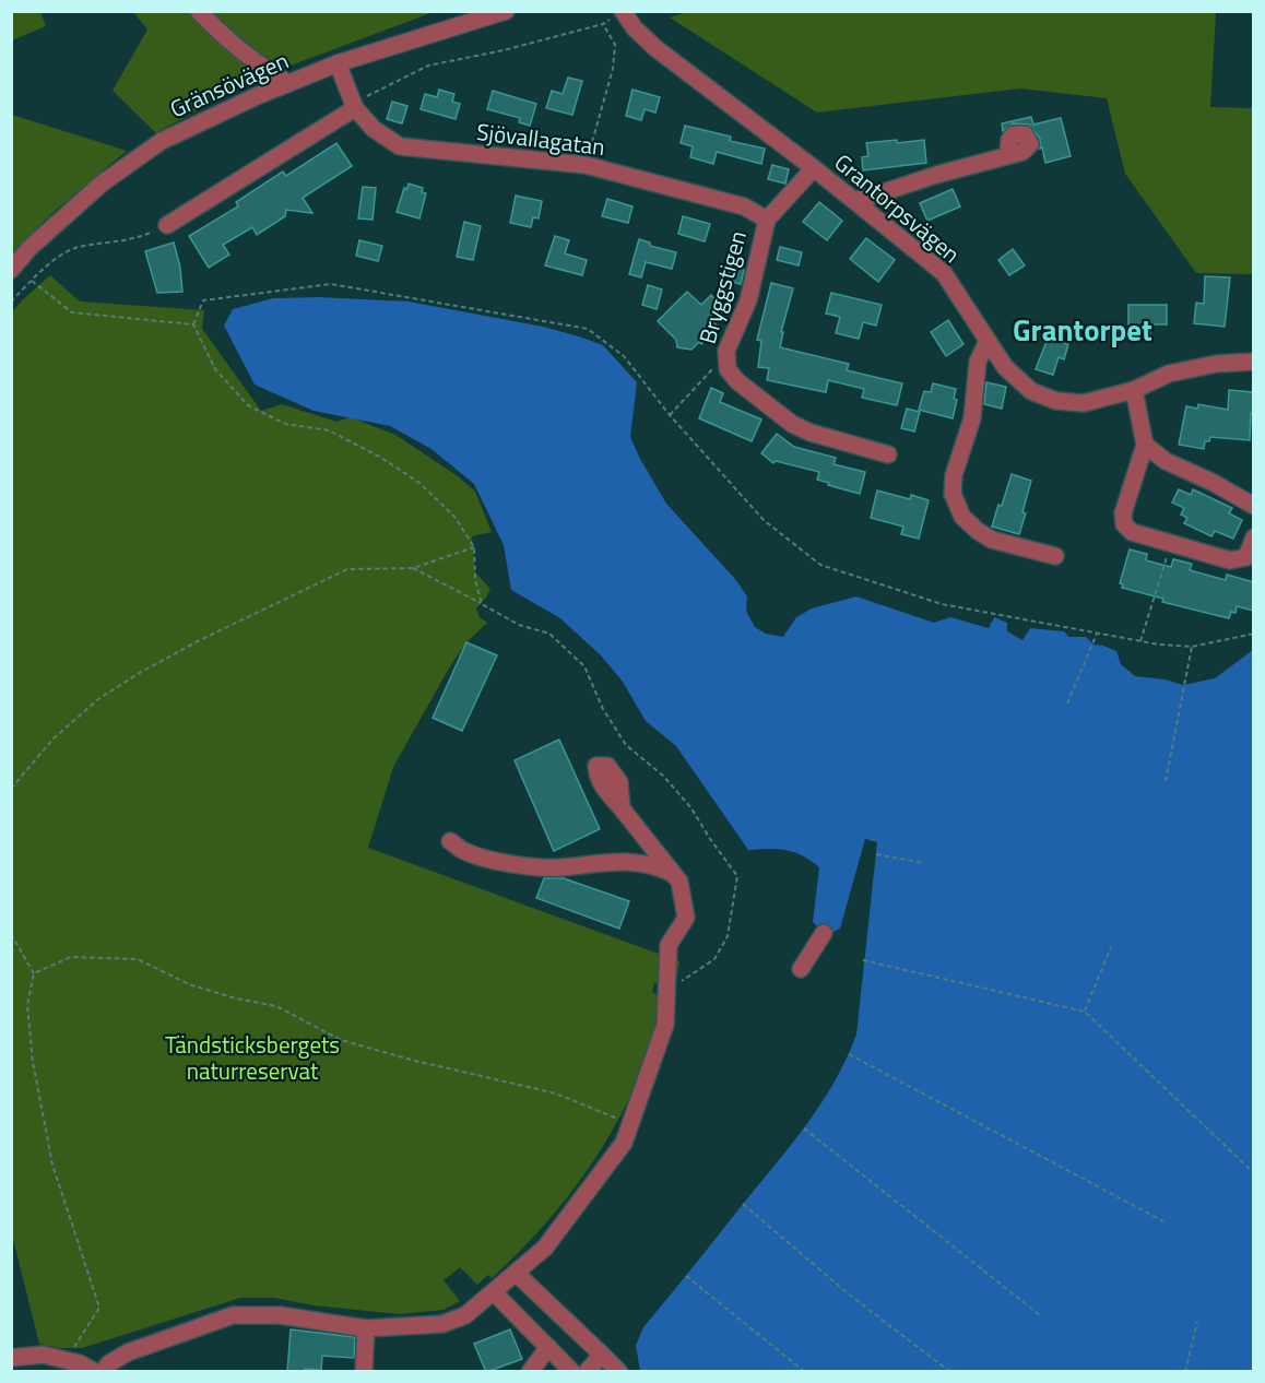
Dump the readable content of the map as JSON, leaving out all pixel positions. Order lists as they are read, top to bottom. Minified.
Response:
{"streets":{"street":["Gränsövägen","Sjövallagatan","Grantorpsvägen","Bryggstigen"]},"crossings":[["Gränsövägen","Sjövallagatan"],["Sjövallagatan","Bryggstigen"],["Grantorpsvägen","Bryggstigen"]],"districts":["Grantorpet"],"parks":["Tändsticksbergets naturreservat"]}
